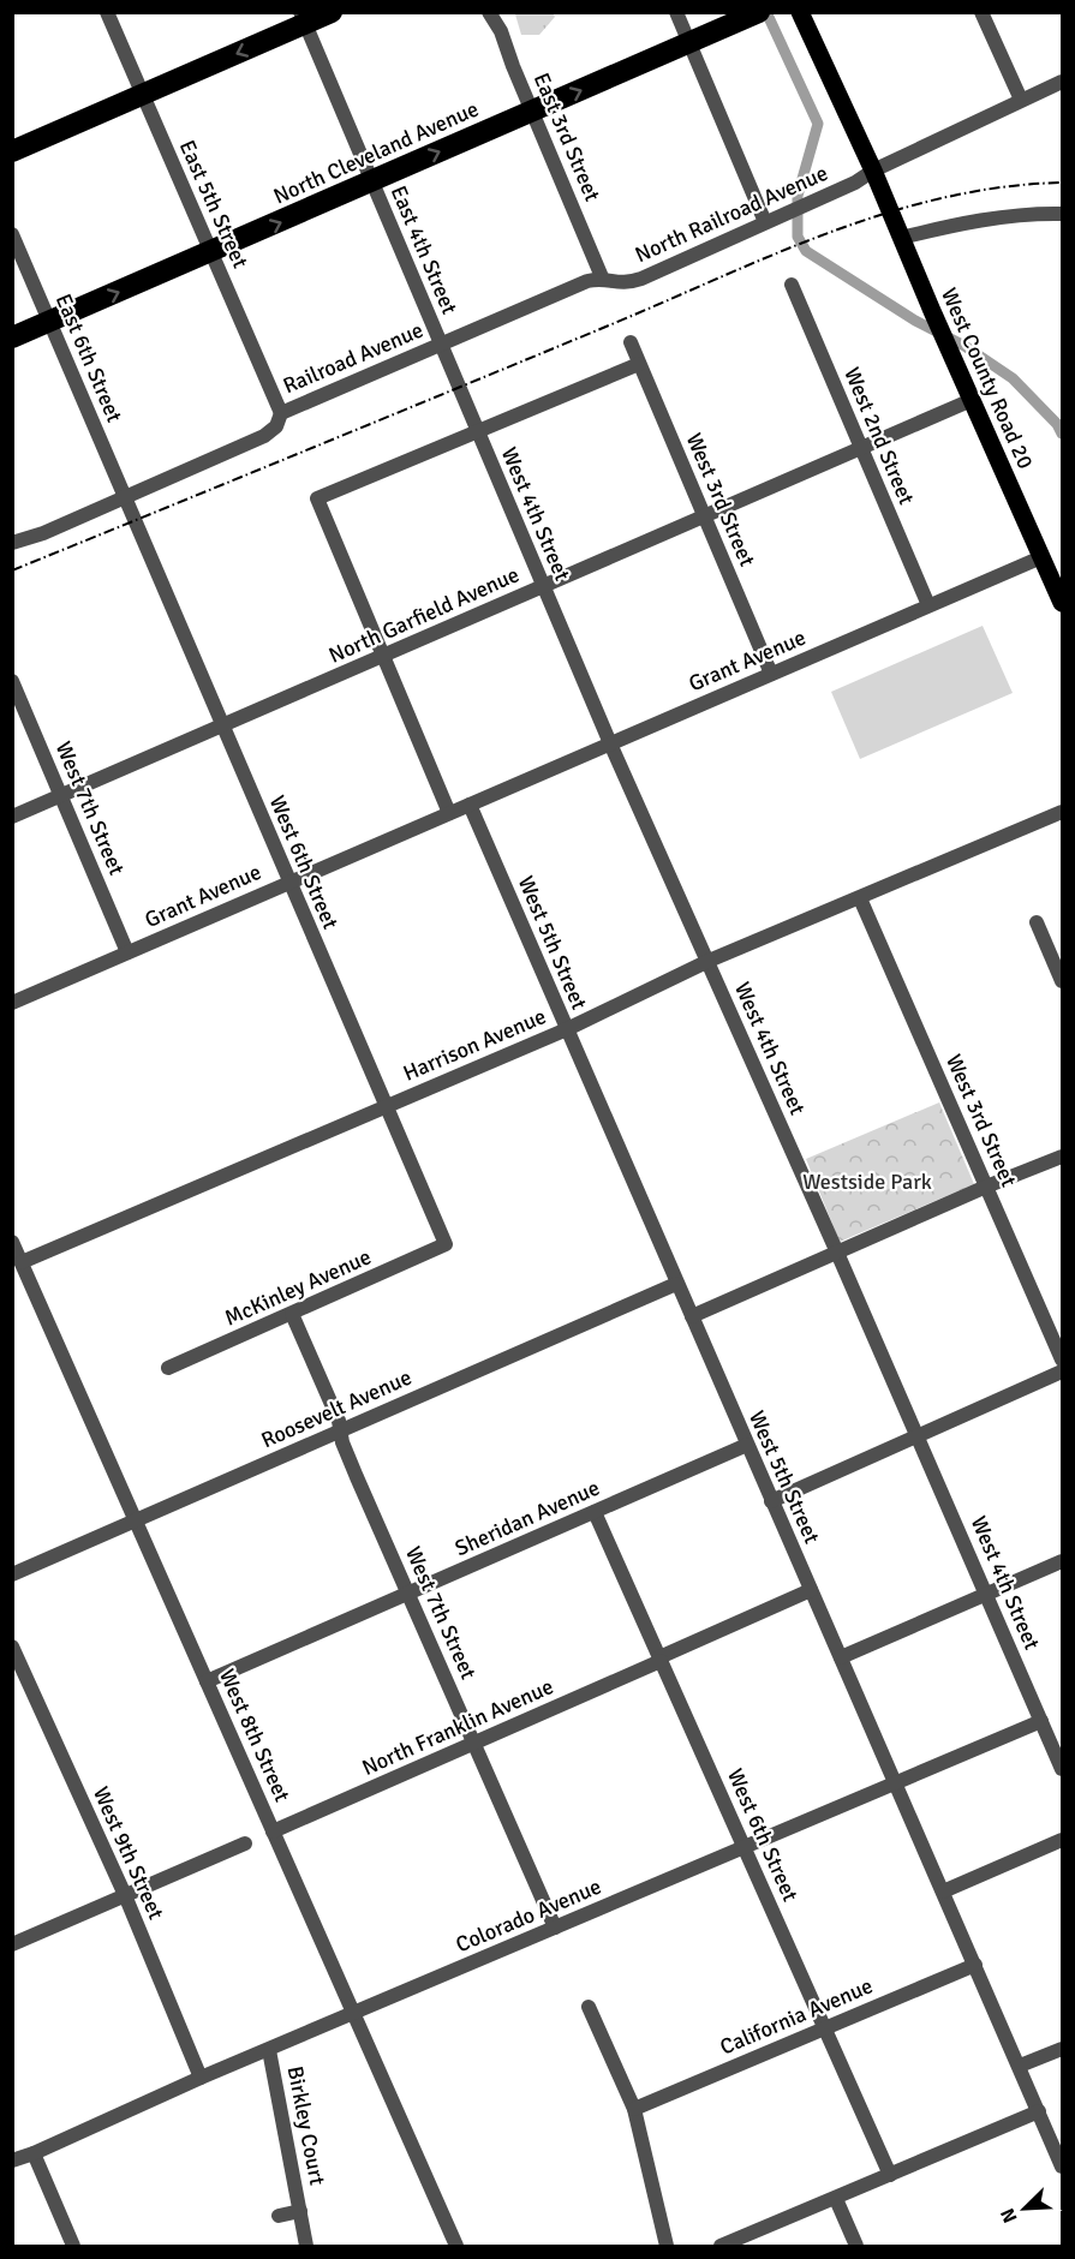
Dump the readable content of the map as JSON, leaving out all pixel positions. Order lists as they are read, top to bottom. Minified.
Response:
{"streets":{"highway":["North Cleveland Avenue"],"main road":["West County Road 20"],"street":["East 3rd Street","East 5th Street","North Railroad Avenue","East 4th Street","East 6th Street","Railroad Avenue","West 2nd Street","West 3rd Street","West 4th Street","North Garfield Avenue","Grant Avenue","West 7th Street","West 6th Street","West 5th Street","Harrison Avenue","McKinley Avenue","Roosevelt Avenue","Sheridan Avenue","North Franklin Avenue","West 8th Street","West 9th Street","Colorado Avenue","California Avenue","Birkley Court"]},"crossings":[["East 3rd Street","North Cleveland Avenue"],["East 3rd Street","North Railroad Avenue"],["East 3rd Street","Railroad Avenue"],["North Cleveland Avenue","East 5th Street"],["North Cleveland Avenue","East 4th Street"],["North Cleveland Avenue","East 6th Street"],["East 5th Street","Railroad Avenue"],["North Railroad Avenue","Railroad Avenue"],["North Railroad Avenue","West County Road 20"],["East 4th Street","Railroad Avenue"],["East 4th Street","West 4th Street"],["East 6th Street","Railroad Avenue"],["East 6th Street","West 6th Street"],["Railroad Avenue","West 4th Street"],["Railroad Avenue","West 6th Street"],["West County Road 20","North Garfield Avenue"],["West County Road 20","Grant Avenue"],["West 2nd Street","North Garfield Avenue"],["West 2nd Street","Grant Avenue"],["West 3rd Street","North Garfield Avenue"],["West 3rd Street","Grant Avenue"],["West 3rd Street","Harrison Avenue"],["West 4th Street","North Garfield Avenue"],["West 4th Street","Grant Avenue"],["West 4th Street","Harrison Avenue"],["West 4th Street","Colorado Avenue"],["North Garfield Avenue","West 7th Street"],["North Garfield Avenue","West 6th Street"],["Grant Avenue","West 7th Street"],["Grant Avenue","West 6th Street"],["Grant Avenue","West 5th Street"],["West 7th Street","McKinley Avenue"],["West 7th Street","Roosevelt Avenue"],["West 7th Street","Sheridan Avenue"],["West 7th Street","North Franklin Avenue"],["West 7th Street","Colorado Avenue"],["West 6th Street","Harrison Avenue"],["West 6th Street","McKinley Avenue"],["West 6th Street","Sheridan Avenue"],["West 6th Street","North Franklin Avenue"],["West 6th Street","Colorado Avenue"],["West 6th Street","California Avenue"],["West 5th Street","Harrison Avenue"],["West 5th Street","Roosevelt Avenue"],["West 5th Street","Sheridan Avenue"],["West 5th Street","North Franklin Avenue"],["West 5th Street","Colorado Avenue"],["West 5th Street","California Avenue"],["Harrison Avenue","West 8th Street"],["Roosevelt Avenue","West 8th Street"],["Sheridan Avenue","West 8th Street"],["North Franklin Avenue","West 8th Street"],["West 8th Street","Colorado Avenue"],["West 9th Street","Colorado Avenue"],["Colorado Avenue","Birkley Court"]],"parks":["Westside Park"],"north":"bottom left"}
